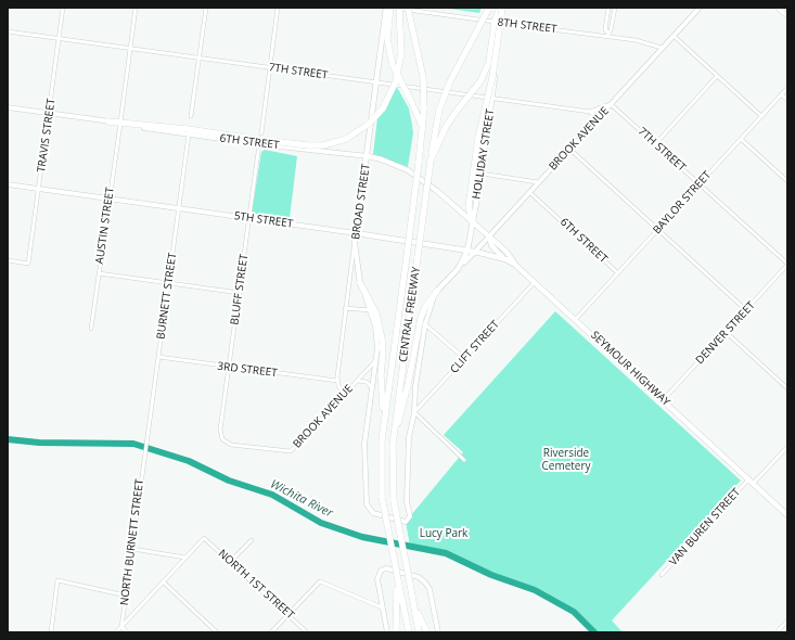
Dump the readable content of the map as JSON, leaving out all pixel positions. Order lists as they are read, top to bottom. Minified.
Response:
{"streets":{"highway":["CENTRAL FREEWAY"],"main road":["BROOK AVENUE","6TH STREET","HOLLIDAY STREET","BROAD STREET","5TH STREET","SEYMOUR HIGHWAY"],"street":["8TH STREET","7TH STREET","TRAVIS STREET","BAYLOR STREET","AUSTIN STREET","BLUFF STREET","BURNETT STREET","DENVER STREET","CLIFT STREET","3RD STREET","VAN BUREN STREET","NORTH BURNETT STREET","NORTH 1ST STREET"]},"crossings":[["8TH STREET","BROOK AVENUE"],["8TH STREET","HOLLIDAY STREET"],["7TH STREET","TRAVIS STREET"],["7TH STREET","BROOK AVENUE"],["7TH STREET","HOLLIDAY STREET"],["7TH STREET","BROAD STREET"],["7TH STREET","BAYLOR STREET"],["7TH STREET","AUSTIN STREET"],["7TH STREET","DENVER STREET"],["TRAVIS STREET","5TH STREET"],["BROOK AVENUE","6TH STREET"],["BROOK AVENUE","HOLLIDAY STREET"],["BROOK AVENUE","5TH STREET"],["BROOK AVENUE","BLUFF STREET"],["BROOK AVENUE","CENTRAL FREEWAY"],["BROOK AVENUE","SEYMOUR HIGHWAY"],["6TH STREET","HOLLIDAY STREET"],["6TH STREET","BROAD STREET"],["6TH STREET","BAYLOR STREET"],["6TH STREET","AUSTIN STREET"],["6TH STREET","BLUFF STREET"],["6TH STREET","BURNETT STREET"],["6TH STREET","SEYMOUR HIGHWAY"],["HOLLIDAY STREET","5TH STREET"],["HOLLIDAY STREET","CENTRAL FREEWAY"],["HOLLIDAY STREET","SEYMOUR HIGHWAY"],["BROAD STREET","5TH STREET"],["BROAD STREET","3RD STREET"],["BAYLOR STREET","SEYMOUR HIGHWAY"],["5TH STREET","AUSTIN STREET"],["5TH STREET","BLUFF STREET"],["5TH STREET","BURNETT STREET"],["5TH STREET","SEYMOUR HIGHWAY"],["BLUFF STREET","3RD STREET"],["BURNETT STREET","3RD STREET"],["BURNETT STREET","NORTH BURNETT STREET"],["CENTRAL FREEWAY","CLIFT STREET"],["DENVER STREET","SEYMOUR HIGHWAY"],["CLIFT STREET","SEYMOUR HIGHWAY"],["SEYMOUR HIGHWAY","VAN BUREN STREET"]],"water":["Wichita River"],"parks":["Riverside Cemetery","Lucy Park"]}
